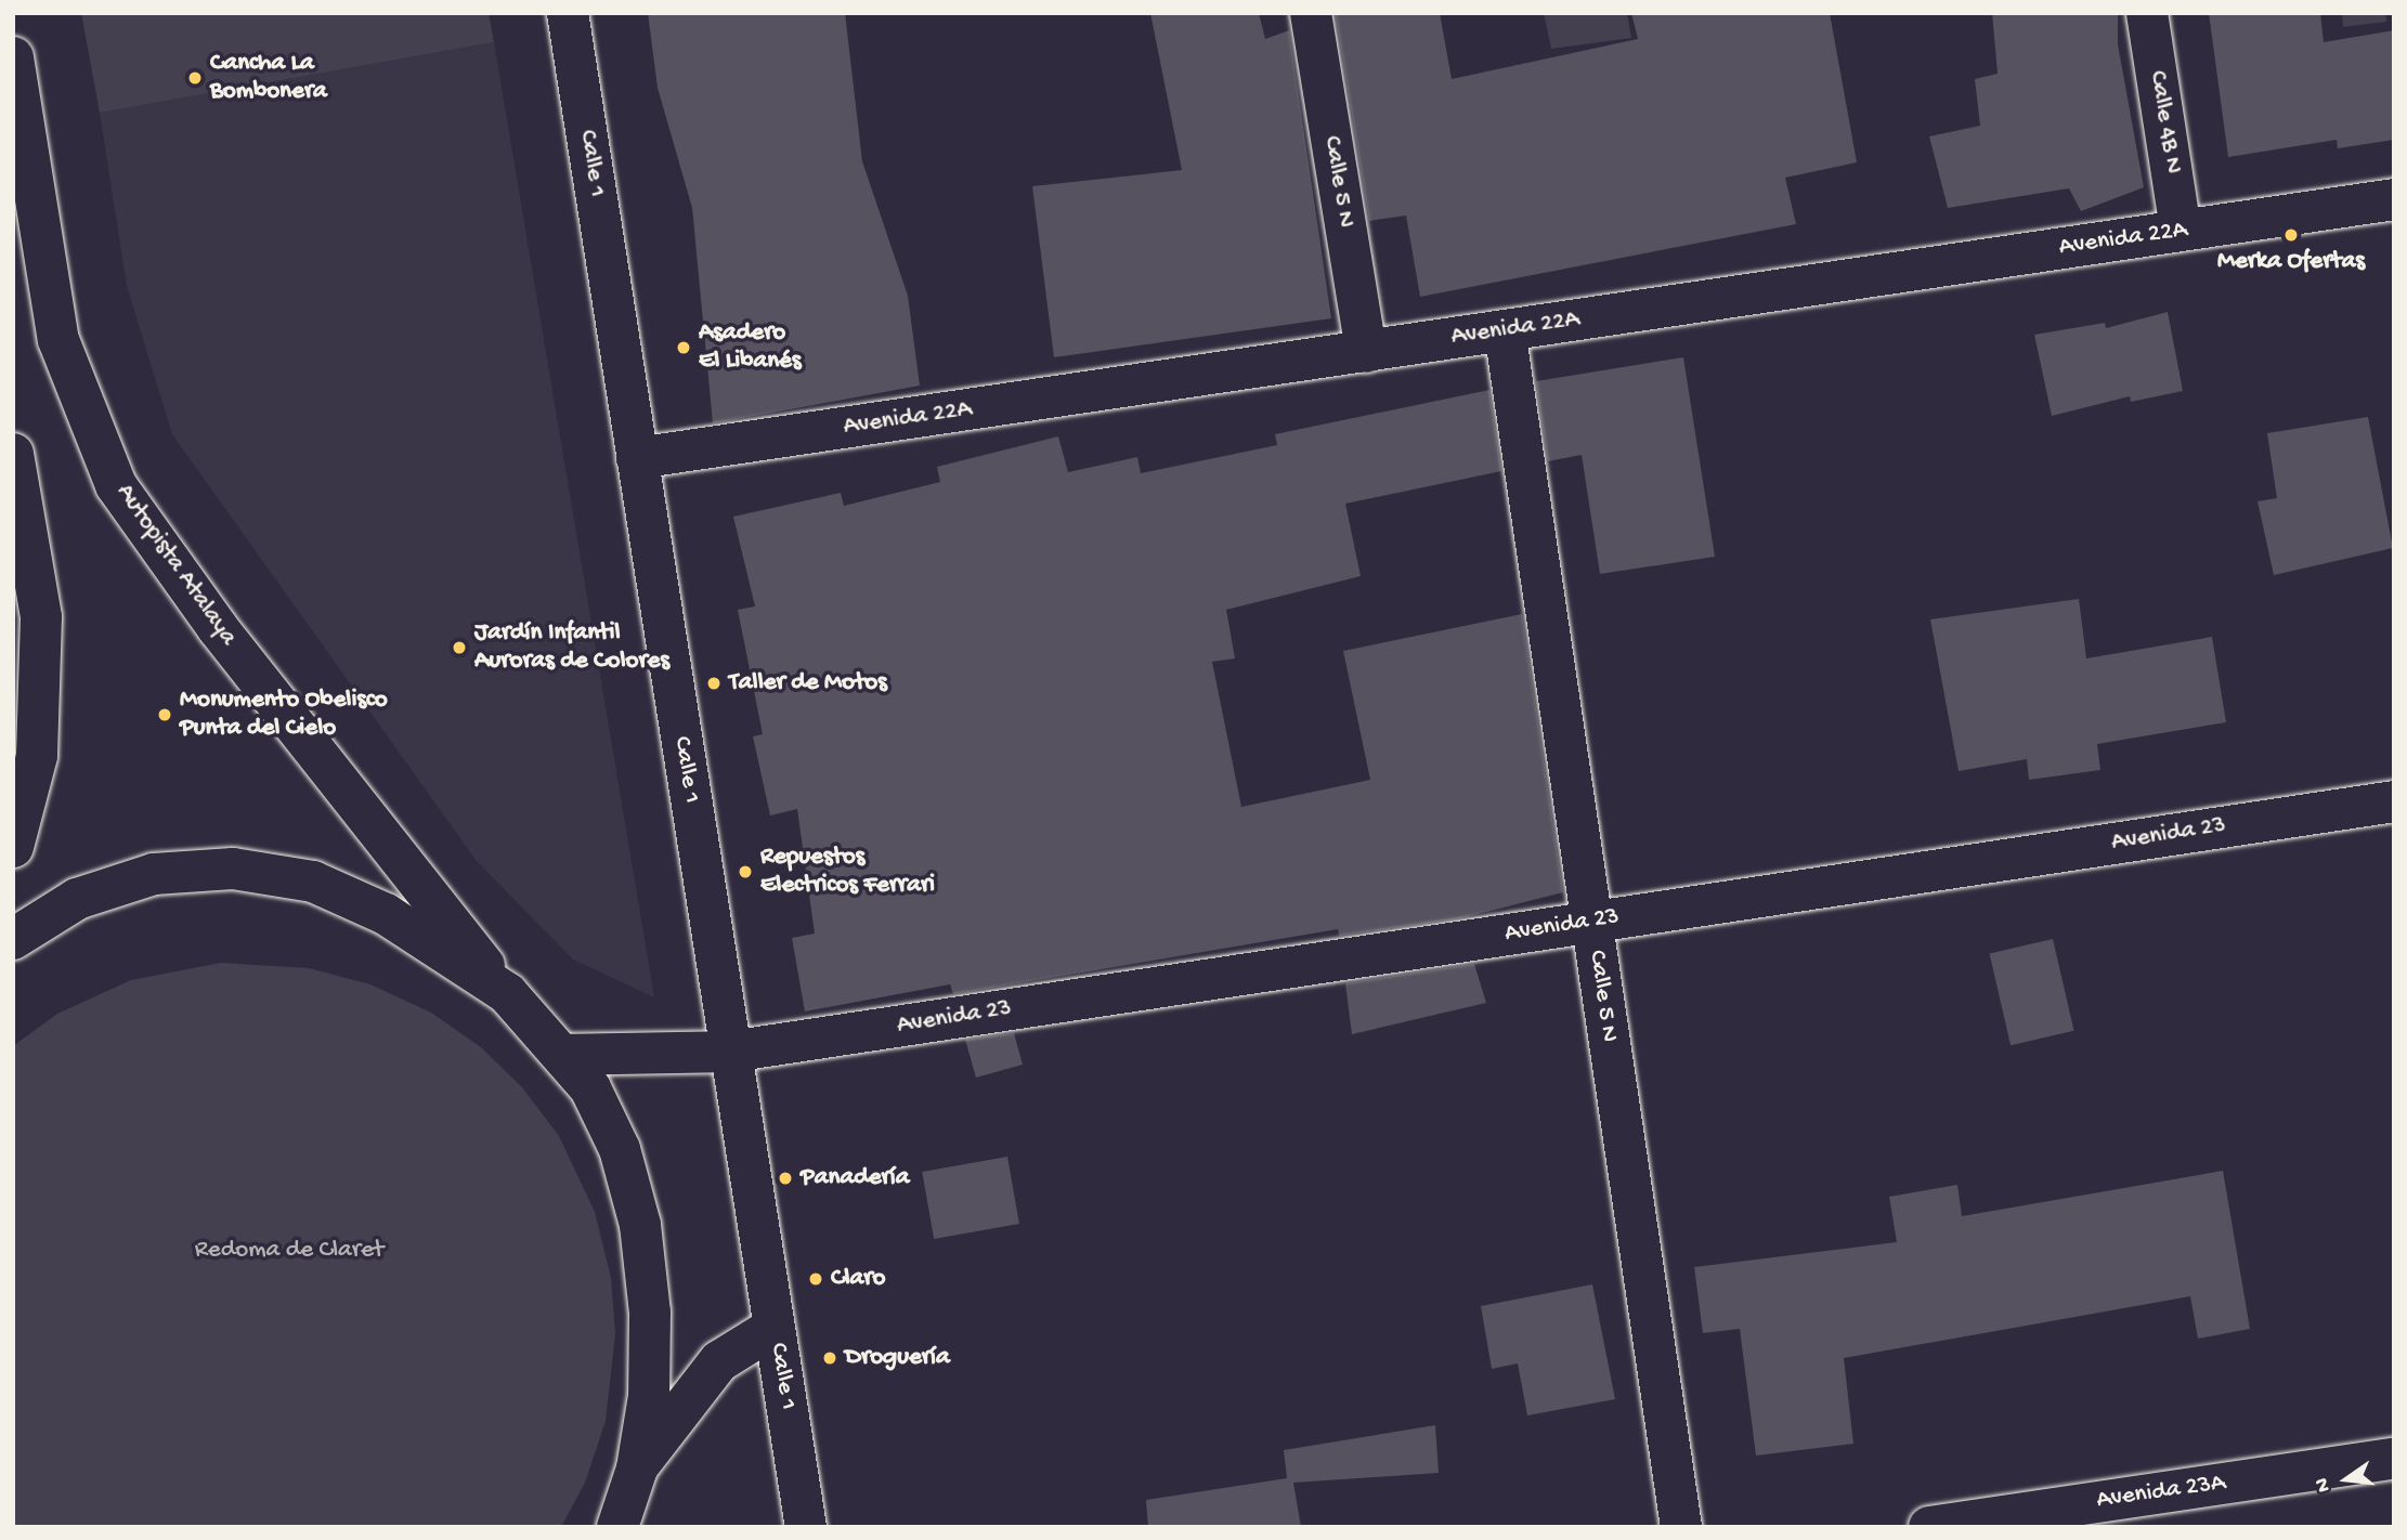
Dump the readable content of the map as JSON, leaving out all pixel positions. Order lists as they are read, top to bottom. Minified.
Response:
{"streets":{"street":["Calle 4B N","Calle 1","Calle 5 N","Avenida 22A","Autopista Atalaya","Avenida 23","Avenida 23A"]},"crossings":[["Calle 4B N","Avenida 22A"],["Calle 1","Avenida 22A"],["Calle 1","Avenida 23"],["Calle 5 N","Avenida 22A"],["Calle 5 N","Avenida 23"]],"parks":["Redoma de Claret"],"places":["Cancha La Bombonera","Merka Ofertas","Asadero El Libanés","Jardín Infantil Auroras de Colores","Taller de Motos","Monumento Obelisco Punta del Cielo","Repuestos Electricos Ferrari","Panadería","Claro","Droguería"],"north":"left"}
